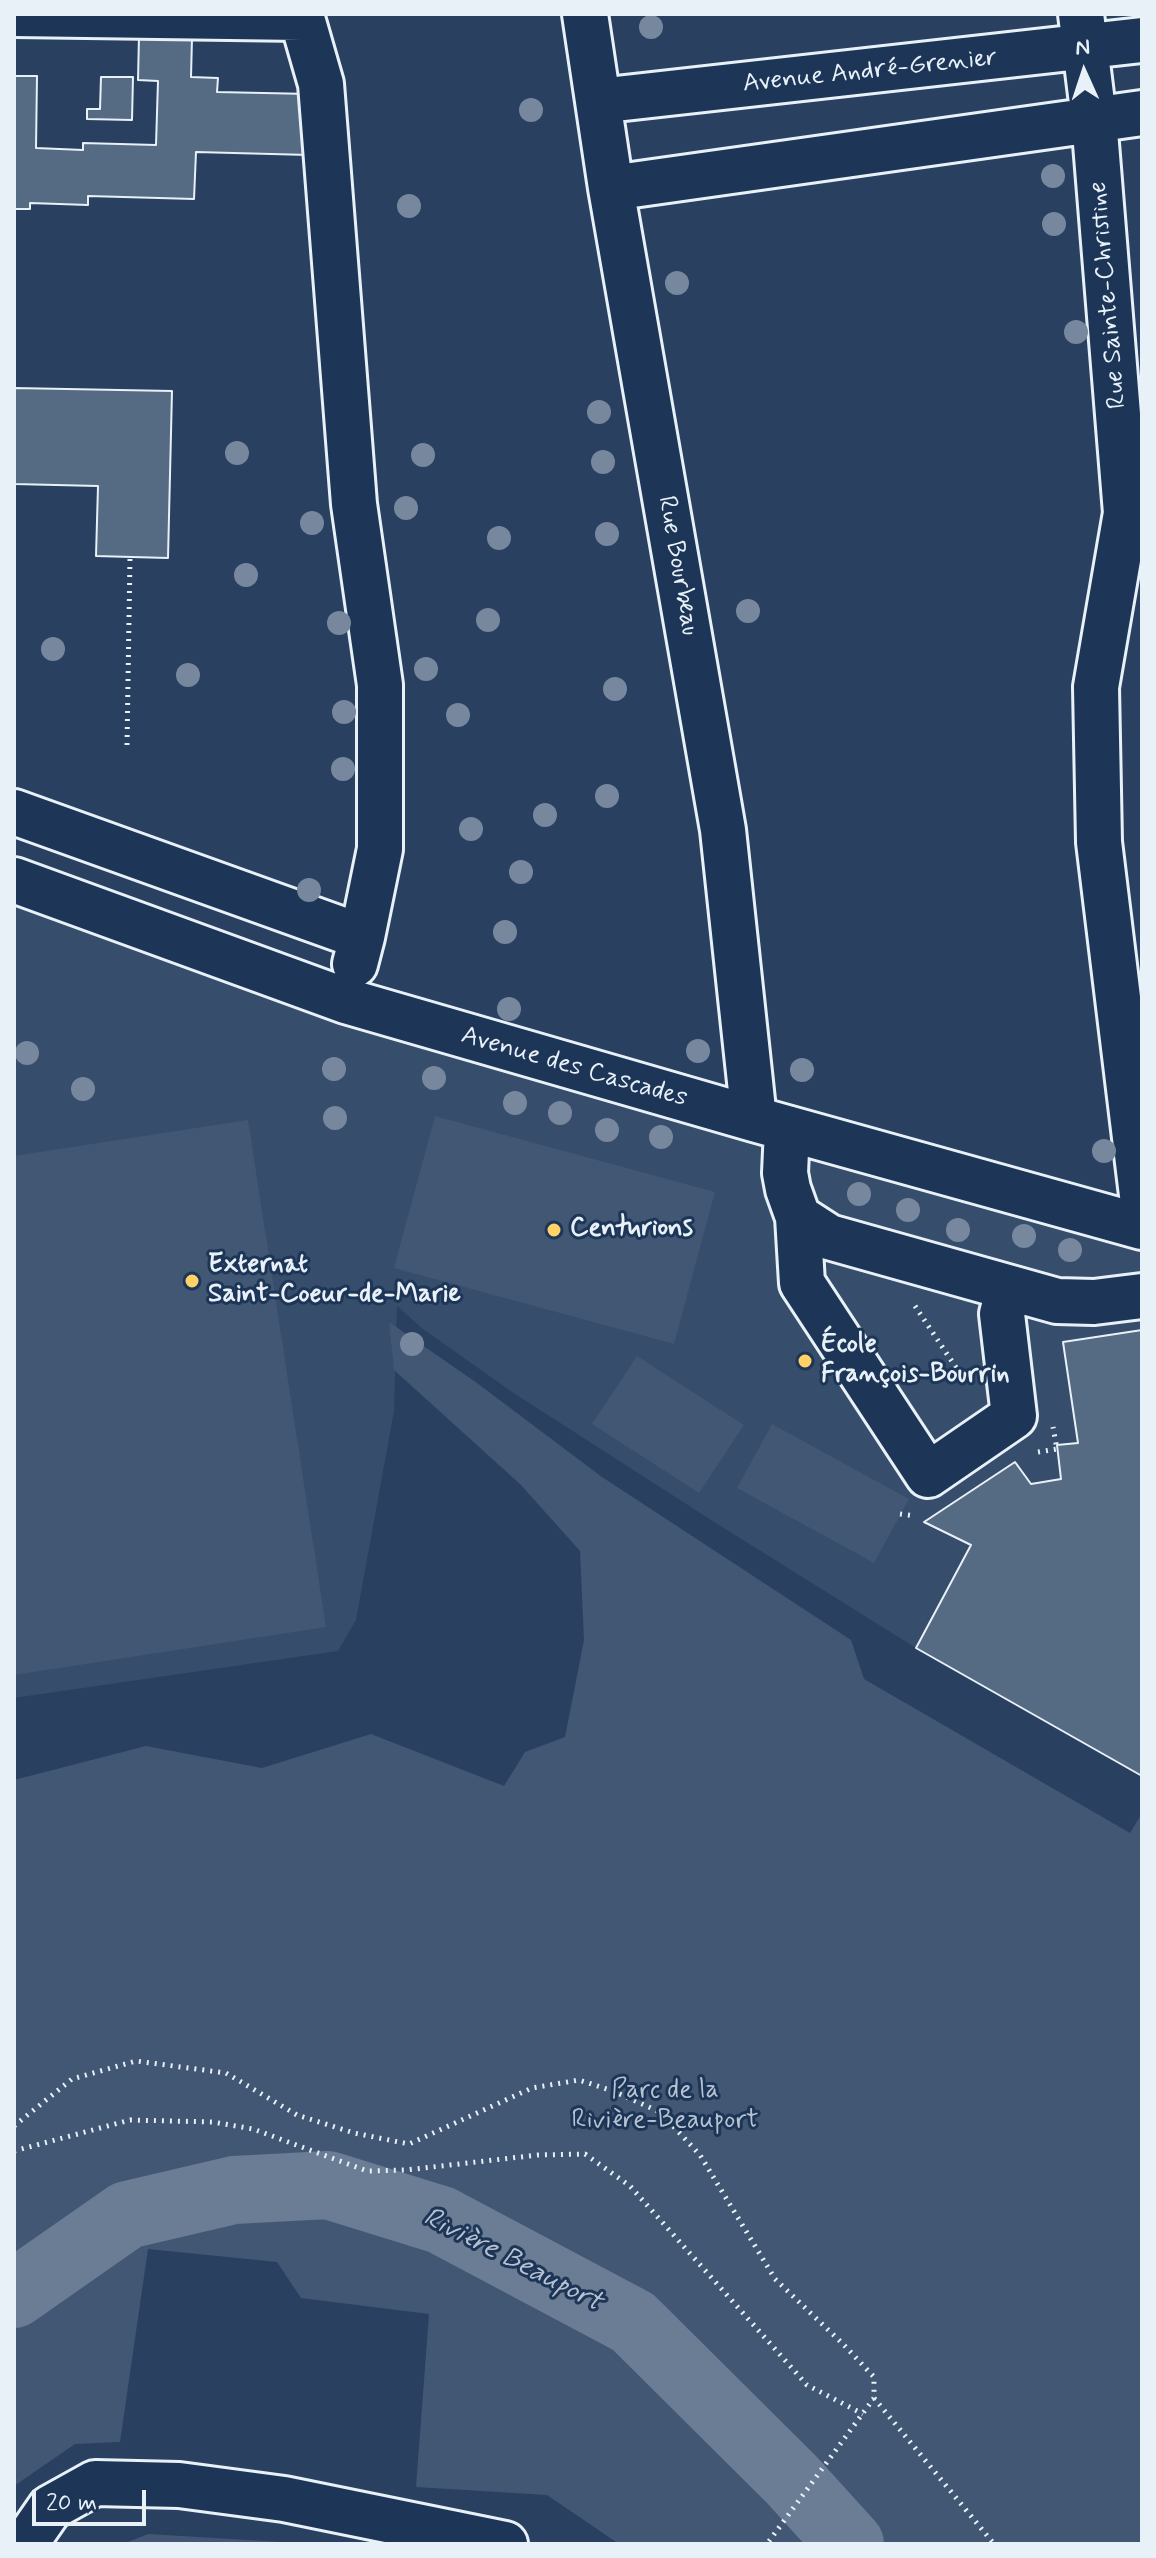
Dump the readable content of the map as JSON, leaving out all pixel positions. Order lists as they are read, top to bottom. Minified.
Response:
{"streets":{"street":["Avenue André-Grenier","Rue Sainte-Christine","Rue Bourbeau","Avenue des Cascades"]},"crossings":[["Avenue André-Grenier","Rue Sainte-Christine"],["Avenue André-Grenier","Rue Bourbeau"],["Rue Bourbeau","Avenue des Cascades"]],"water":["Rivière Beauport"],"parks":["Parc de la Rivière-Beauport"],"places":["Centurions","Externat Saint-Coeur-de-Marie","École François-Bourrin"],"scale_bar":"20 m","north":"top"}
